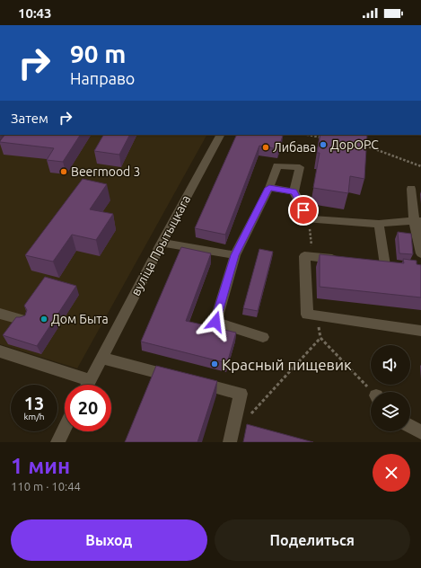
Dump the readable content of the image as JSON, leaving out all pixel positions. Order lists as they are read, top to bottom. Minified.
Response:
{"streets":{"street":["вуліца Прытыцкага"]},"places":["ДорОРС","Либава","Beermood 3","Дом Быта","Красный пищевик"],"page":{"status":"10:43","turn":["90 m","Направо"],"then":"Затем","speed":"13 km/h","limit":"20","heading":["1 мин","110 m · 10:44"],"buttons":["Выход","Поделиться"]}}
